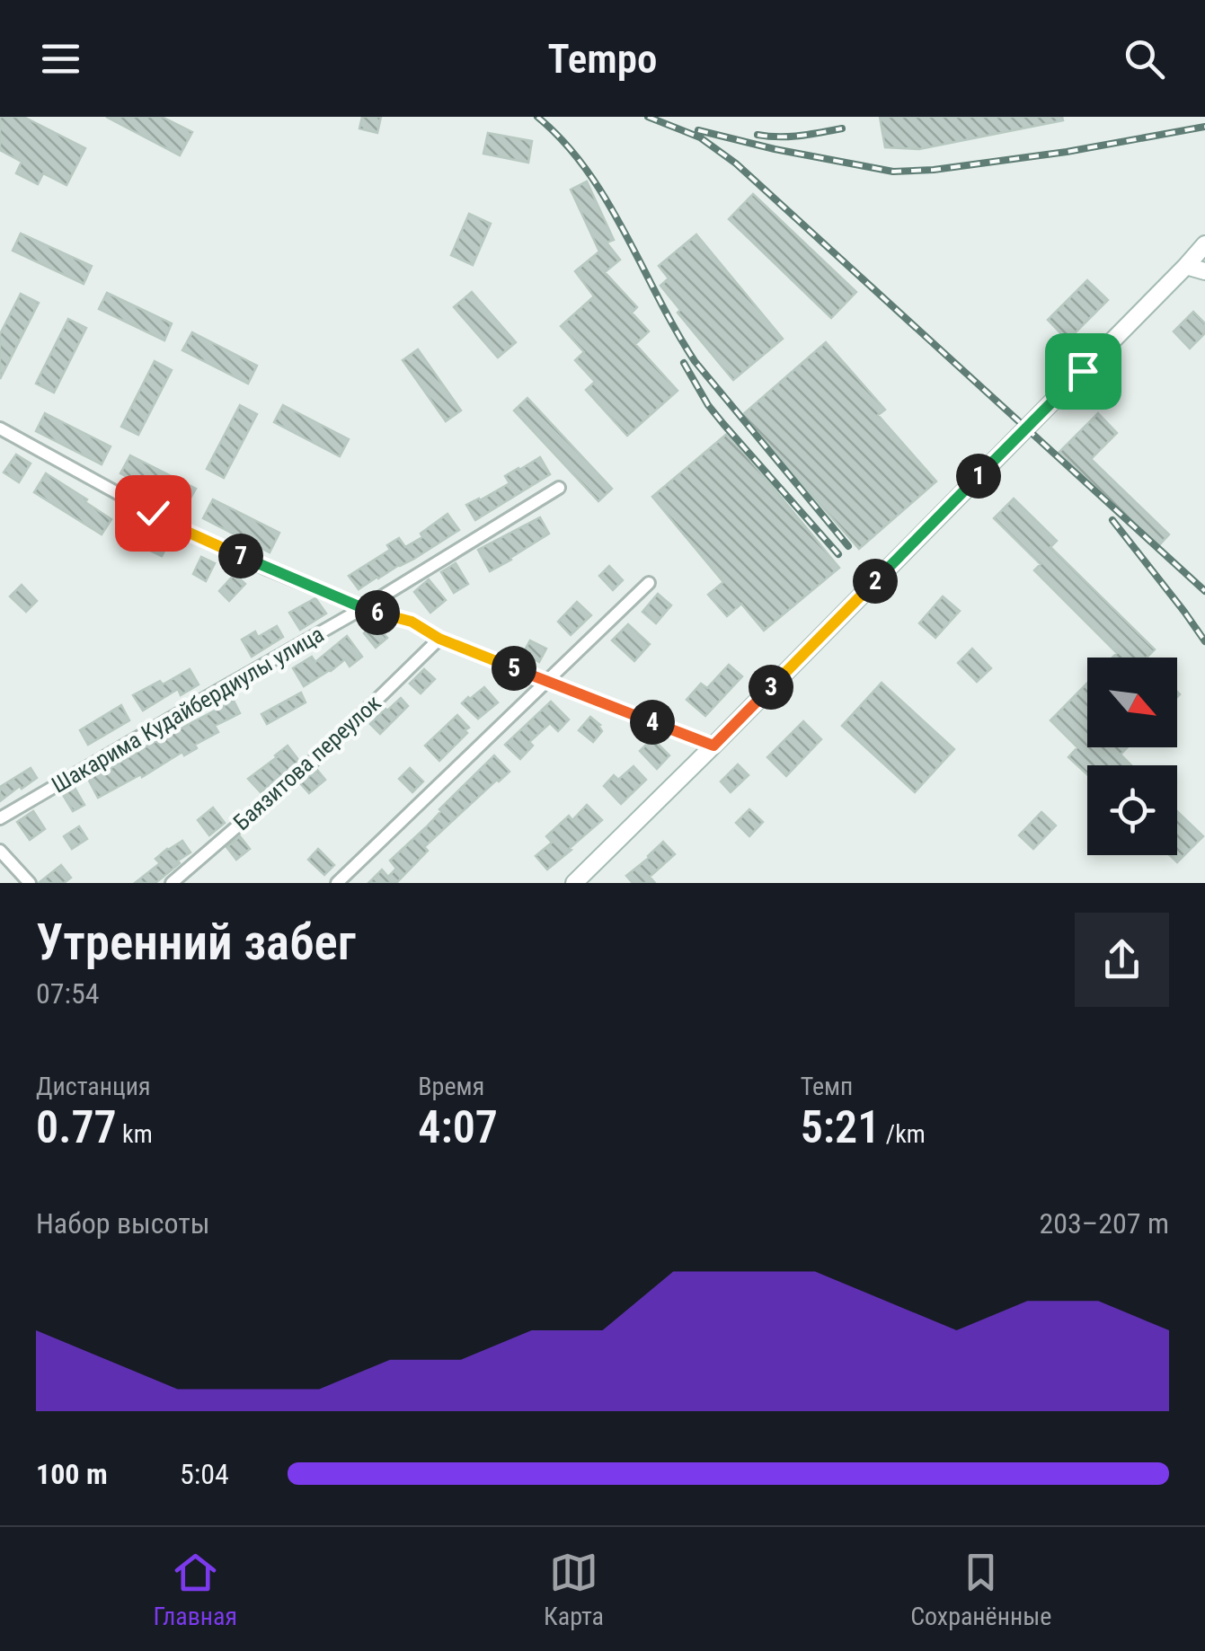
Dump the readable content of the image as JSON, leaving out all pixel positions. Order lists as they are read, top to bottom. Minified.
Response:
{"streets":{"street":["Шакарима Кудайбердиулы улица","Баязитова переулок"]},"north":"bottom right","page":{"header":"Tempo","pins":["1","7","2","6","5","3","4"],"heading":["Утренний забег","07:54"],"stats":[["Дистанция","0.77 km"],["Время","4:07"],["Темп","5:21 /km"]],"chart":["Набор высоты","203–207 m"],"list":[{"name":"100 m","note":"5:04"}],"tabs":["Главная","Карта","Сохранённые"]}}
